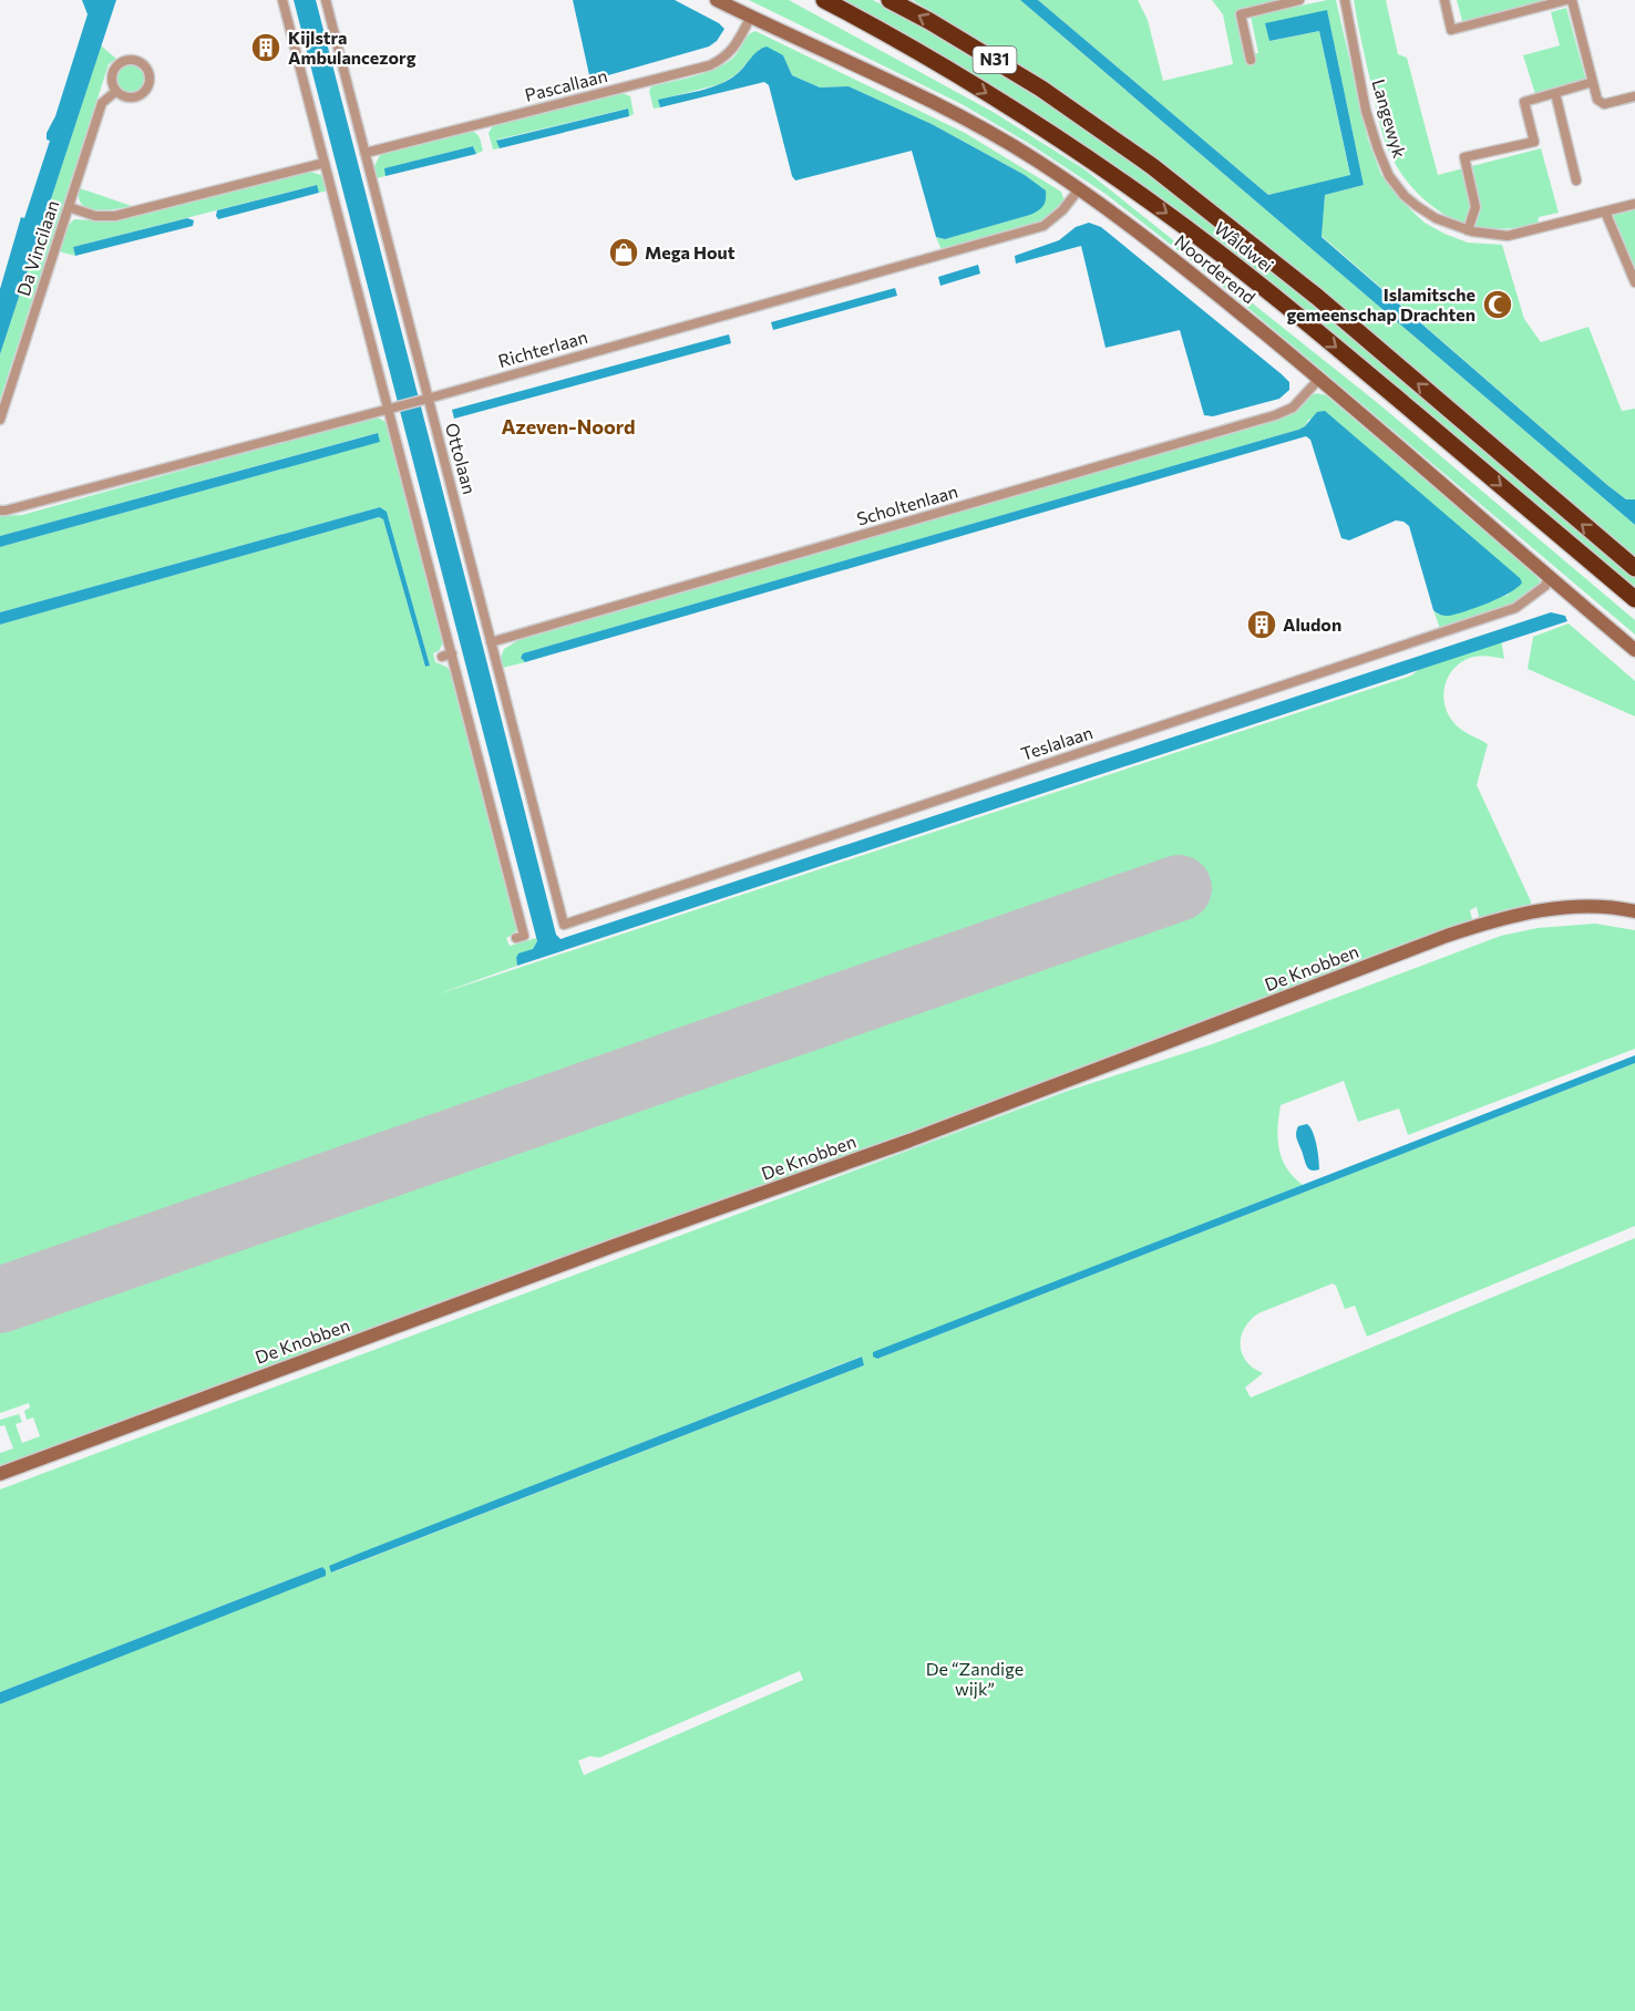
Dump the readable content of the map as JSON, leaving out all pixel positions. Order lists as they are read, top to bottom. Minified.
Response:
{"streets":{"highway":["N31","Wâldwei"],"street":["Pascallaan","Langewyk","Da Vincilaan","Noorderend","Richterlaan","Ottolaan","Scholtenlaan","Teslalaan","De Knobben"]},"crossings":[["Pascallaan","Noorderend"],["Pascallaan","Ottolaan"],["Noorderend","Richterlaan"],["Noorderend","Scholtenlaan"],["Noorderend","Teslalaan"],["Richterlaan","Ottolaan"],["Ottolaan","Scholtenlaan"],["Ottolaan","Teslalaan"]],"districts":["Azeven-Noord"],"parks":["De “Zandige wijk”"],"places":{"building":["Kijlstra Ambulancezorg","Aludon"],"shop":["Mega Hout"],"mosque":["Islamitsche gemeenschap Drachten"]}}
